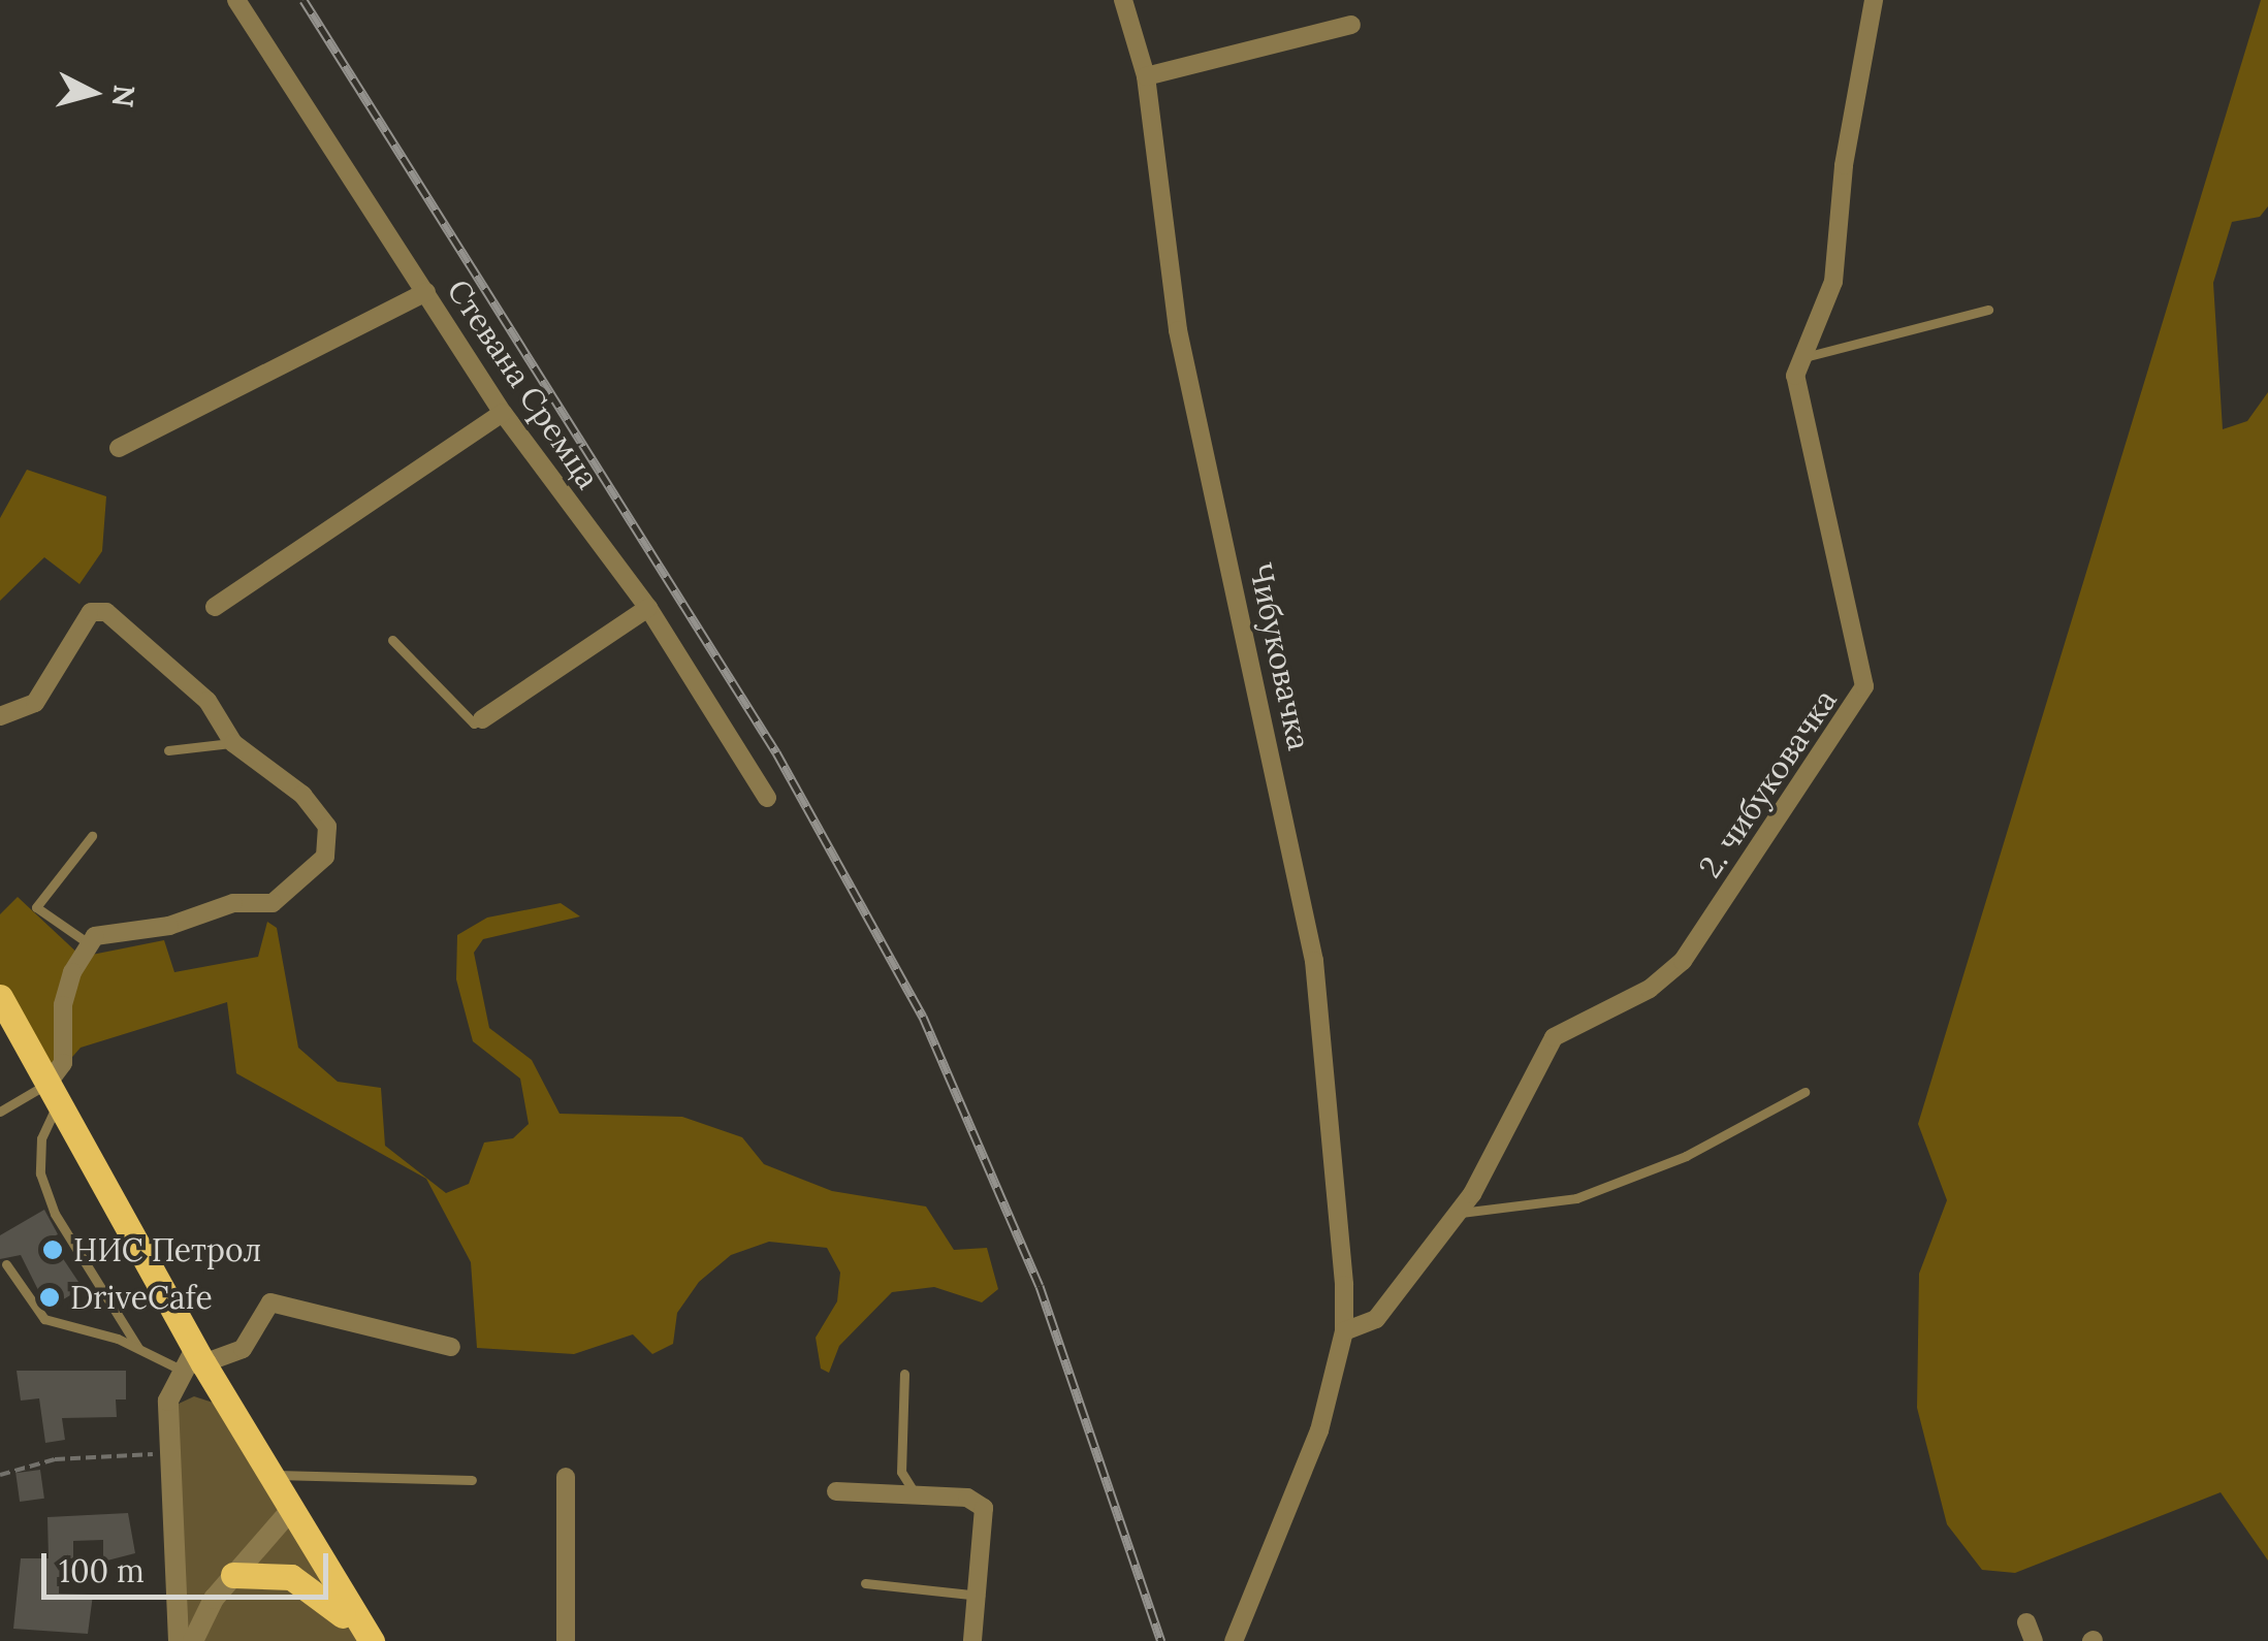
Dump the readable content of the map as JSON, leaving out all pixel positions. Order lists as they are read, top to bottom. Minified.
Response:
{"streets":{"street":["Стевана Сремца","Чибуковачка","2. чибуковачка"]},"crossings":[["Чибуковачка","2. чибуковачка"]],"places":["НИС Петрол","DriveCafe"],"scale_bar":"100 m","north":"right"}
